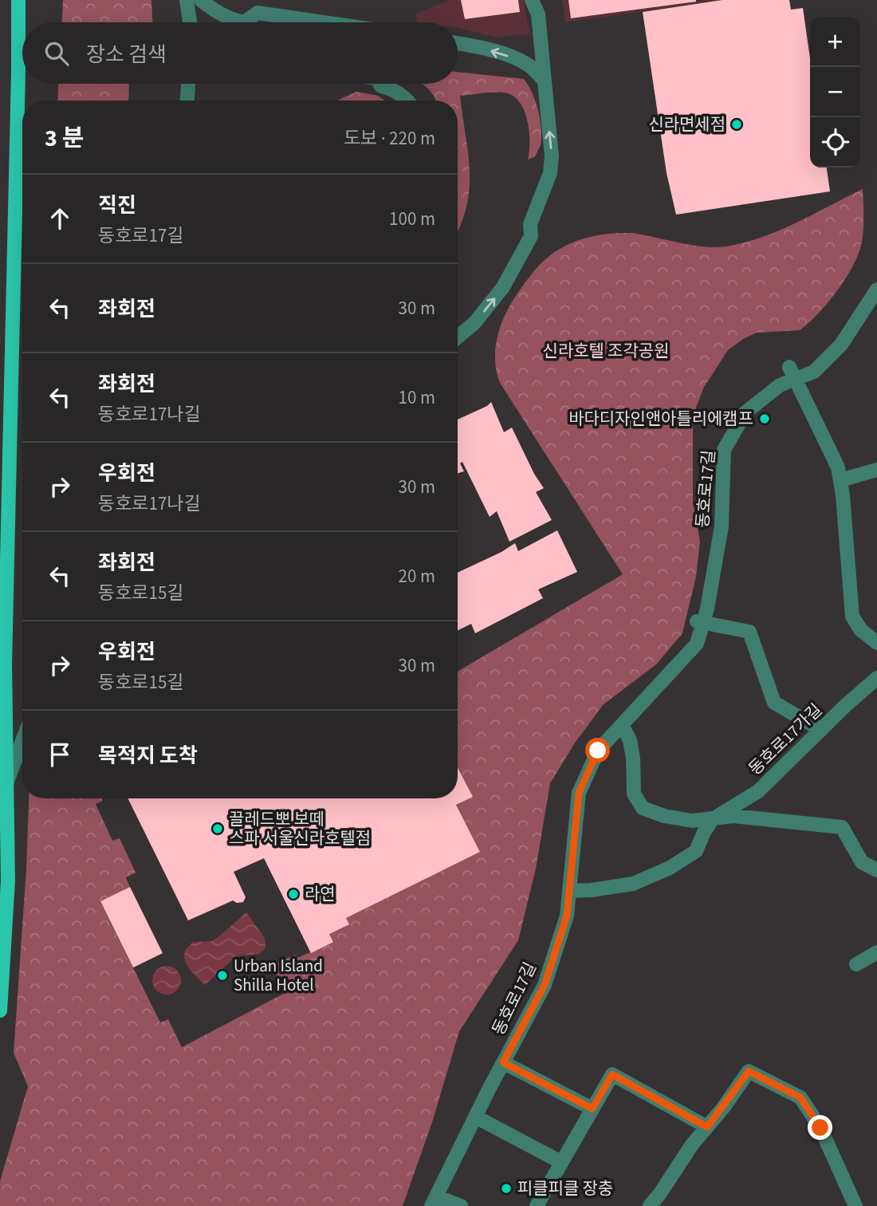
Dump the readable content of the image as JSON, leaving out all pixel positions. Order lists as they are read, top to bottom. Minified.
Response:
{"streets":{"street":["동호로17길","동호로17가길"]},"parks":["신라호텔 조각공원"],"places":["신라면세점","바다디자인앤아틀리에캠프","끌레드뽀 보떼 스파 서울신라호텔점","라연","Urban Island Shilla Hotel","피클피클 장충"],"page":{"map_buttons":["+","−"],"search":"장소 검색","heading":["3 분","도보 · 220 m"],"list":[["직진","동호로17길","100 m"],["좌회전","30 m"],["좌회전","동호로17나길","10 m"],["우회전","동호로17나길","30 m"],["좌회전","동호로15길","20 m"],["우회전","동호로15길","30 m"],"목적지 도착"]}}
